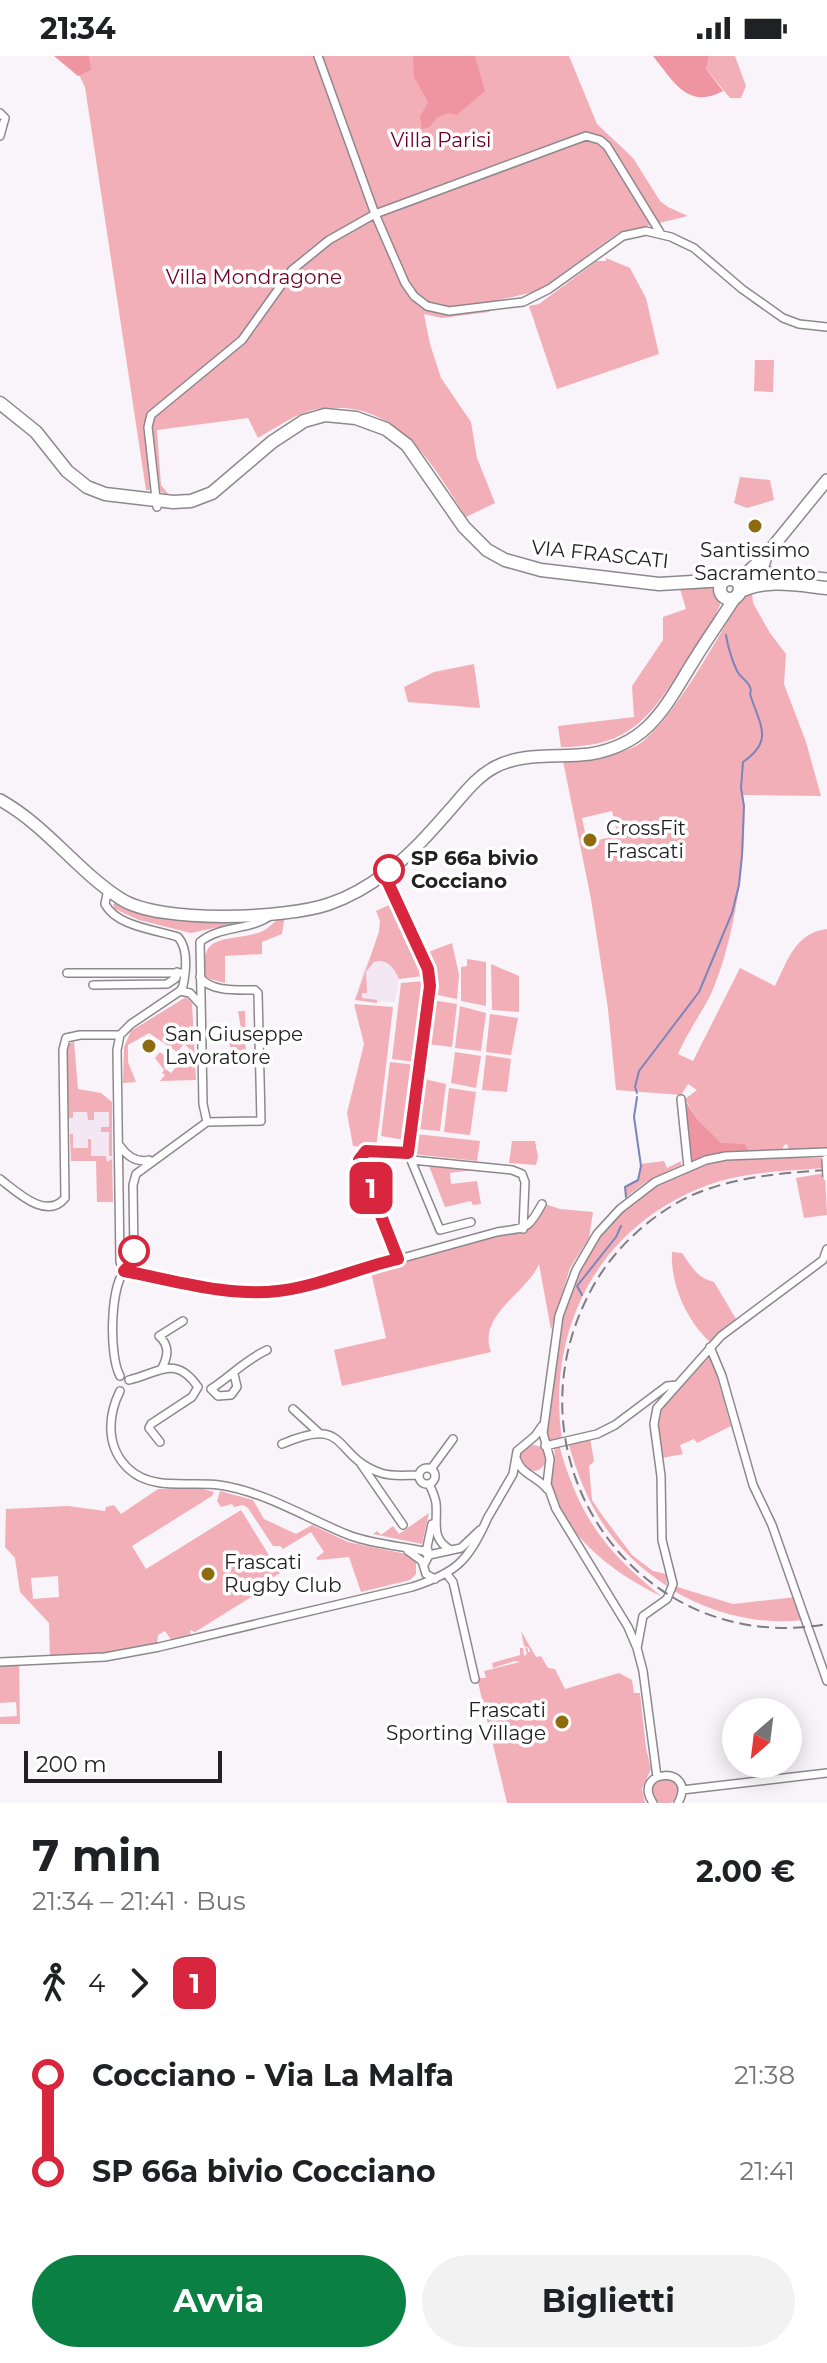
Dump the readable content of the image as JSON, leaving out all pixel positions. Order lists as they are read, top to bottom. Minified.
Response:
{"streets":{"main road":["VIA FRASCATI"]},"parks":["Villa Parisi","Villa Mondragone"],"places":["Santissimo Sacramento","CrossFit Frascati","SP 66a bivio Cocciano","San Giuseppe Lavoratore","Frascati Rugby Club","Frascati Sporting Village"],"lines":["bus line 1"],"scale_bar":"200 m","north":"bottom left","page":{"status":"21:34","on_map":"1","scale":"200 m","heading":["7 min","21:34 – 21:41 · Bus","2.00 €"],"legs":["4","1"],"list":[{"name":"Cocciano - Via La Malfa","value":"21:38"},{"name":"SP 66a bivio Cocciano","value":"21:41"}],"buttons":["Avvia","Biglietti"]}}
